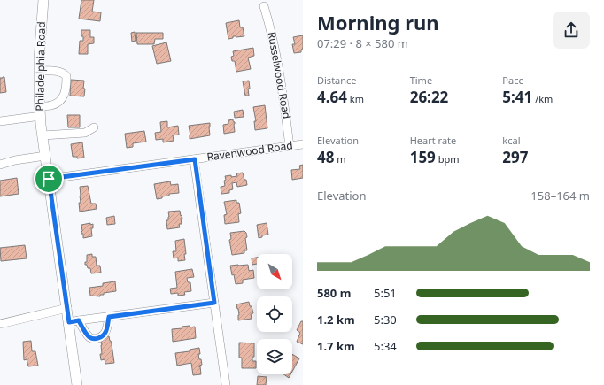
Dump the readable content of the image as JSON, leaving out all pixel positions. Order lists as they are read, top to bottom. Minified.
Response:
{"streets":{"main road":["Philadelphia Road"],"street":["Russelwood Road","Ravenwood Road"]},"crossings":[["Philadelphia Road","Ravenwood Road"],["Russelwood Road","Ravenwood Road"]],"north":"bottom right","page":{"heading":["Morning run","07:29 · 8 × 580 m"],"stats":[["Distance","4.64 km"],["Time","26:22"],["Pace","5:41 /km"],["Elevation","48 m"],["Heart rate","159 bpm"],["kcal","297"]],"chart":["Elevation","158–164 m"],"list":[{"name":"580 m","note":"5:51"},{"name":"1.2 km","note":"5:30"},{"name":"1.7 km","note":"5:34"}]}}
